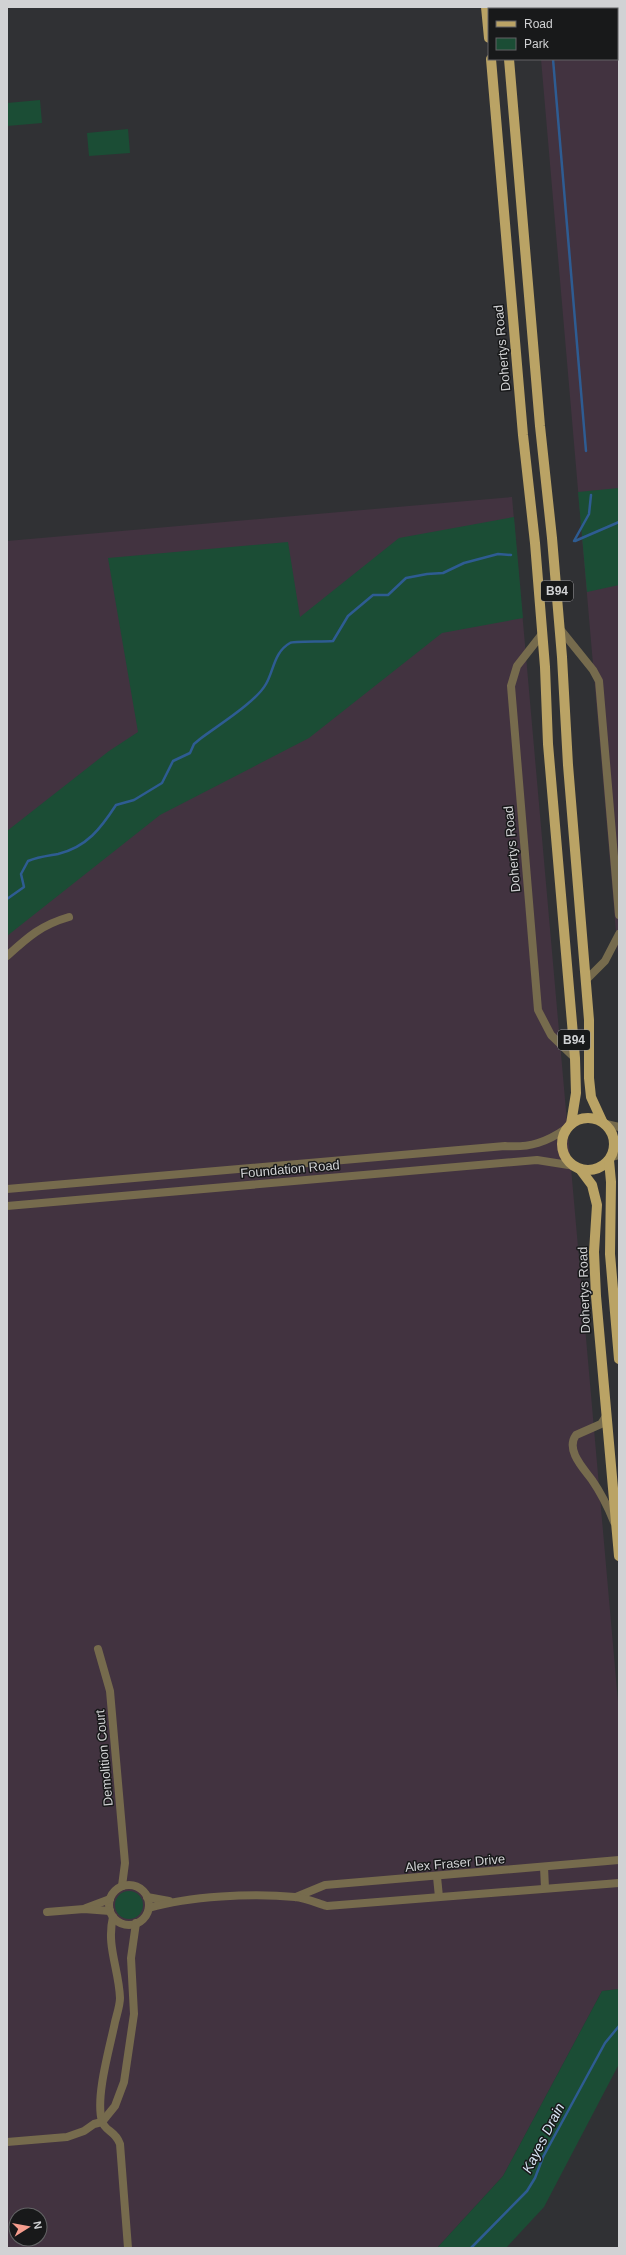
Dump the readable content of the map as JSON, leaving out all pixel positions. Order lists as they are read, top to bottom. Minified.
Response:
{"streets":{"main road":["Dohertys Road","B94"],"street":["Foundation Road","Demolition Court","Alex Fraser Drive"]},"crossings":[["Dohertys Road","B94"],["Dohertys Road","Foundation Road"],["B94","Foundation Road"],["Demolition Court","Alex Fraser Drive"]],"water":["Kayes Drain"],"legend":["Road","Park"],"north":"right"}
